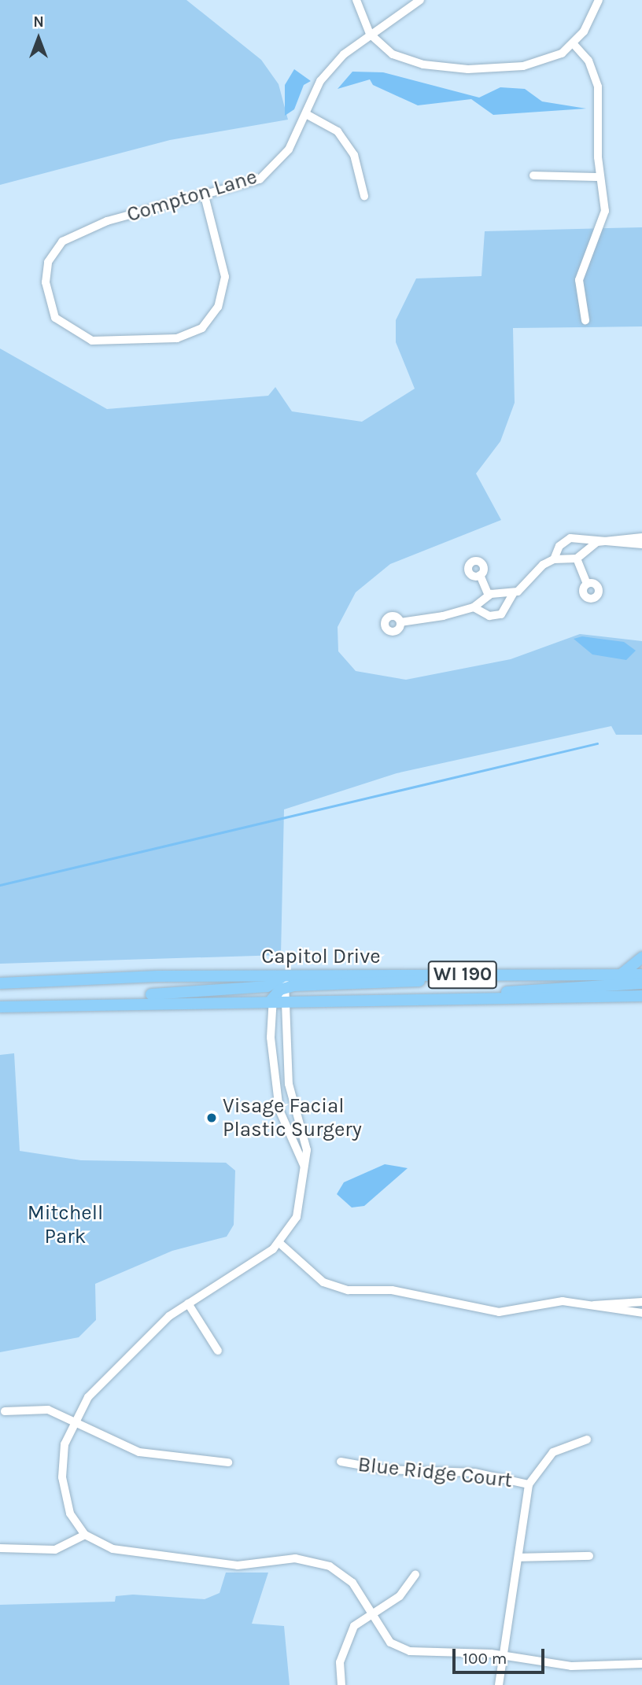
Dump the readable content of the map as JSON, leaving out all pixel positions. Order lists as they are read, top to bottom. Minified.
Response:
{"streets":{"main road":["Capitol Drive","WI 190"],"street":["Compton Lane","Blue Ridge Court"]},"crossings":[["Capitol Drive","WI 190"]],"parks":["Mitchell Park"],"places":["Visage Facial Plastic Surgery"],"scale_bar":"100 m","north":"top"}
